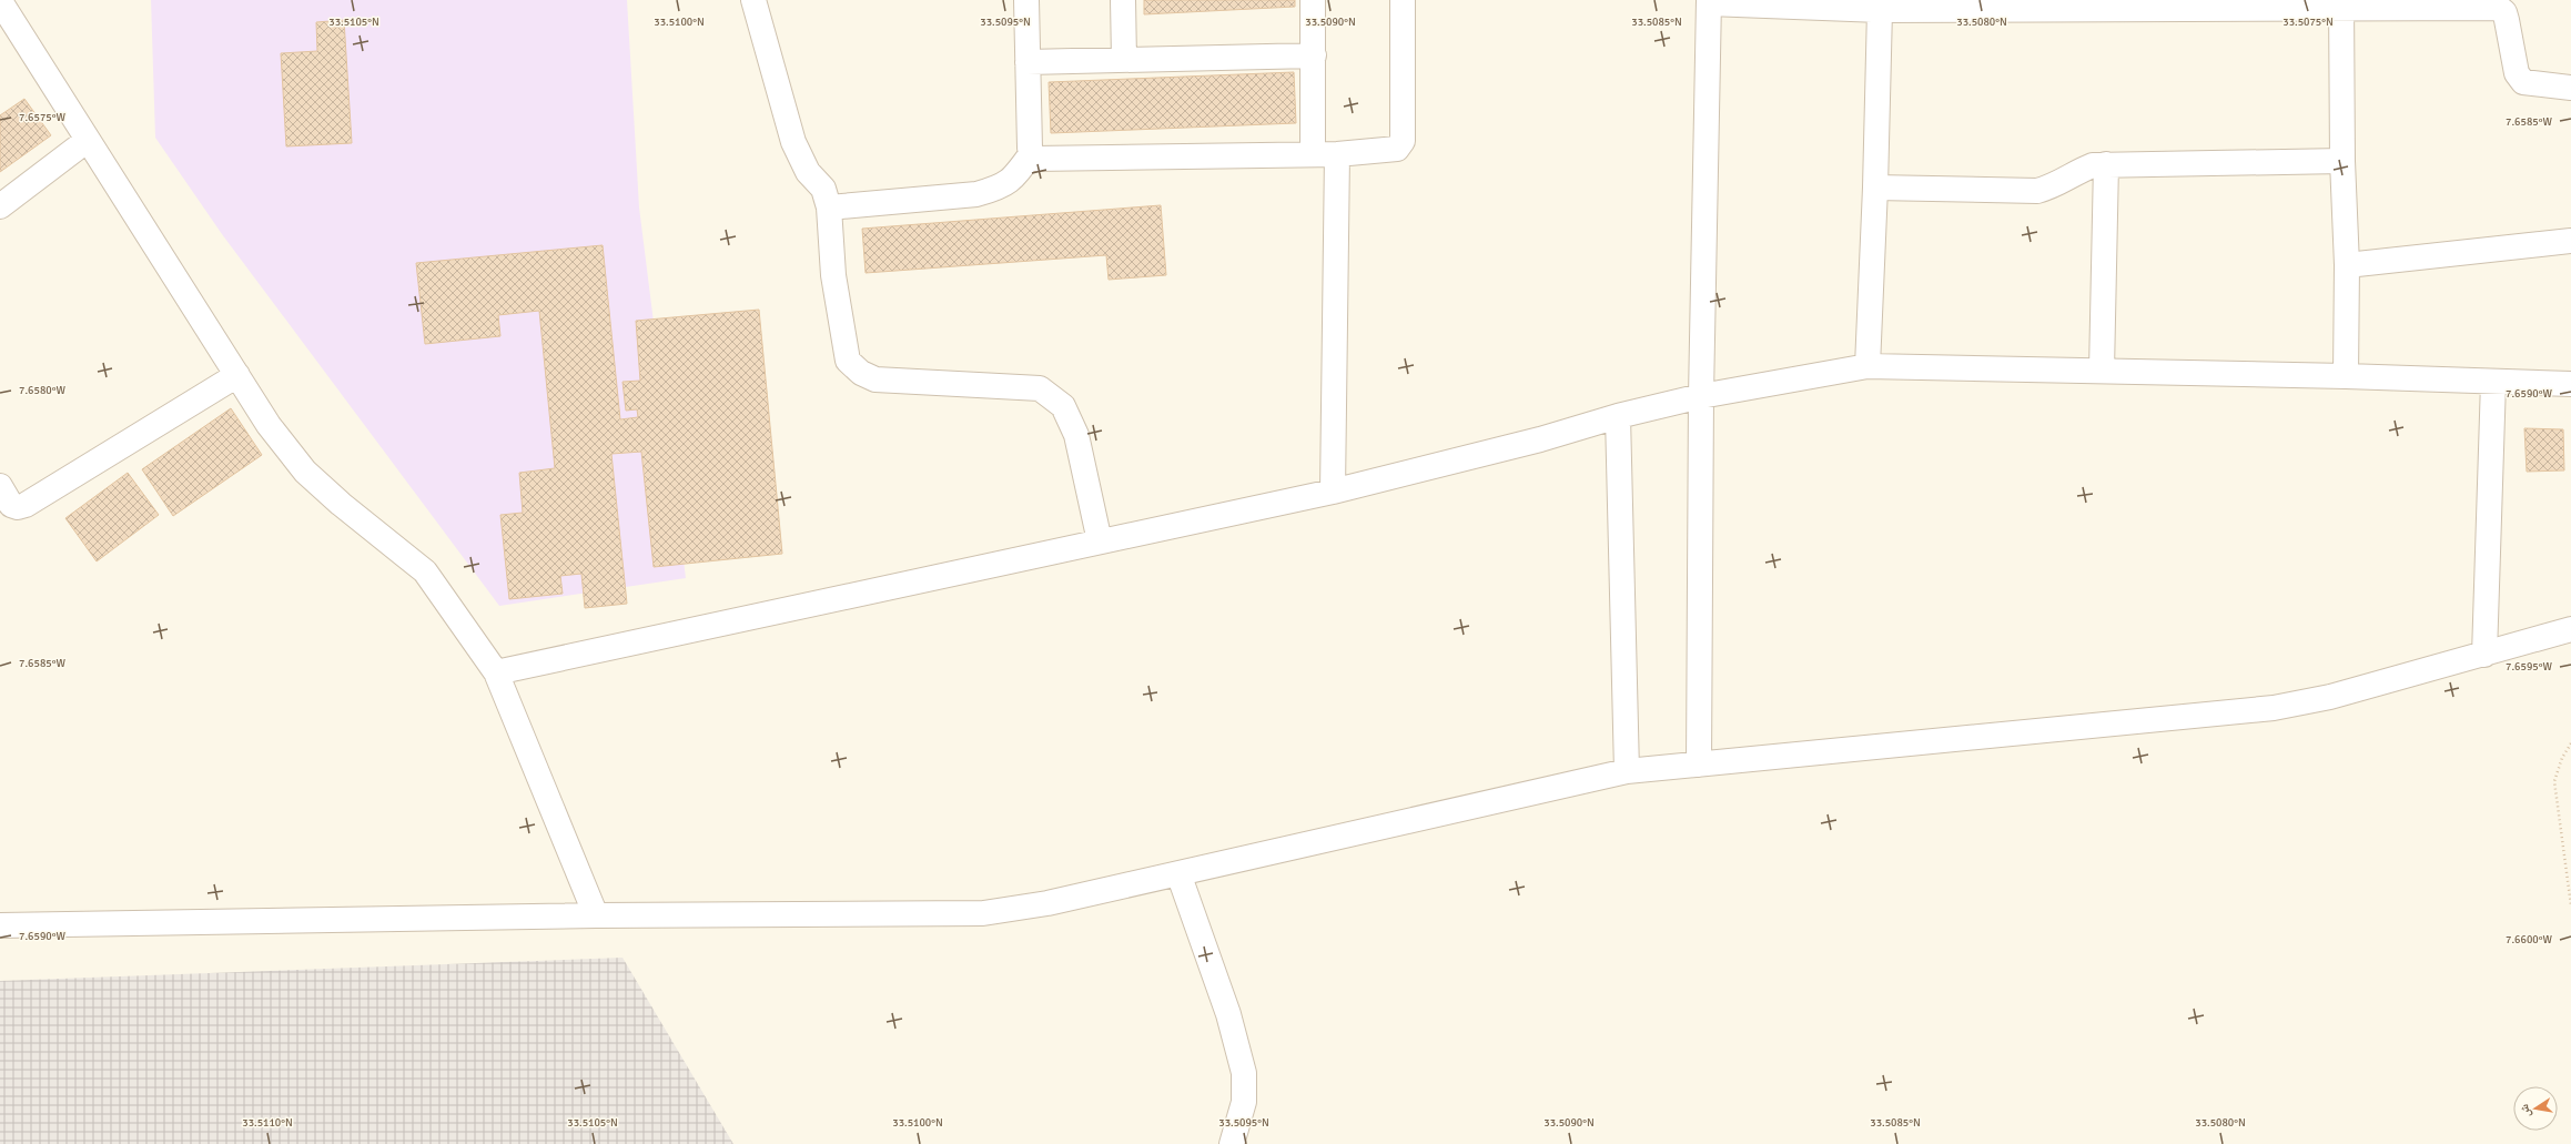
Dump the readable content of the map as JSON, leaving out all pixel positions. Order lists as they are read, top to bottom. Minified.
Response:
{"north":"left","coordinates":["33.5105°N","33.5100°N","33.5095°N","33.5090°N","33.5085°N","33.5080°N","33.5075°N","7.6575°W","7.6585°W","7.6580°W","7.6590°W","7.6595°W","7.6600°W","33.5110°N"]}
